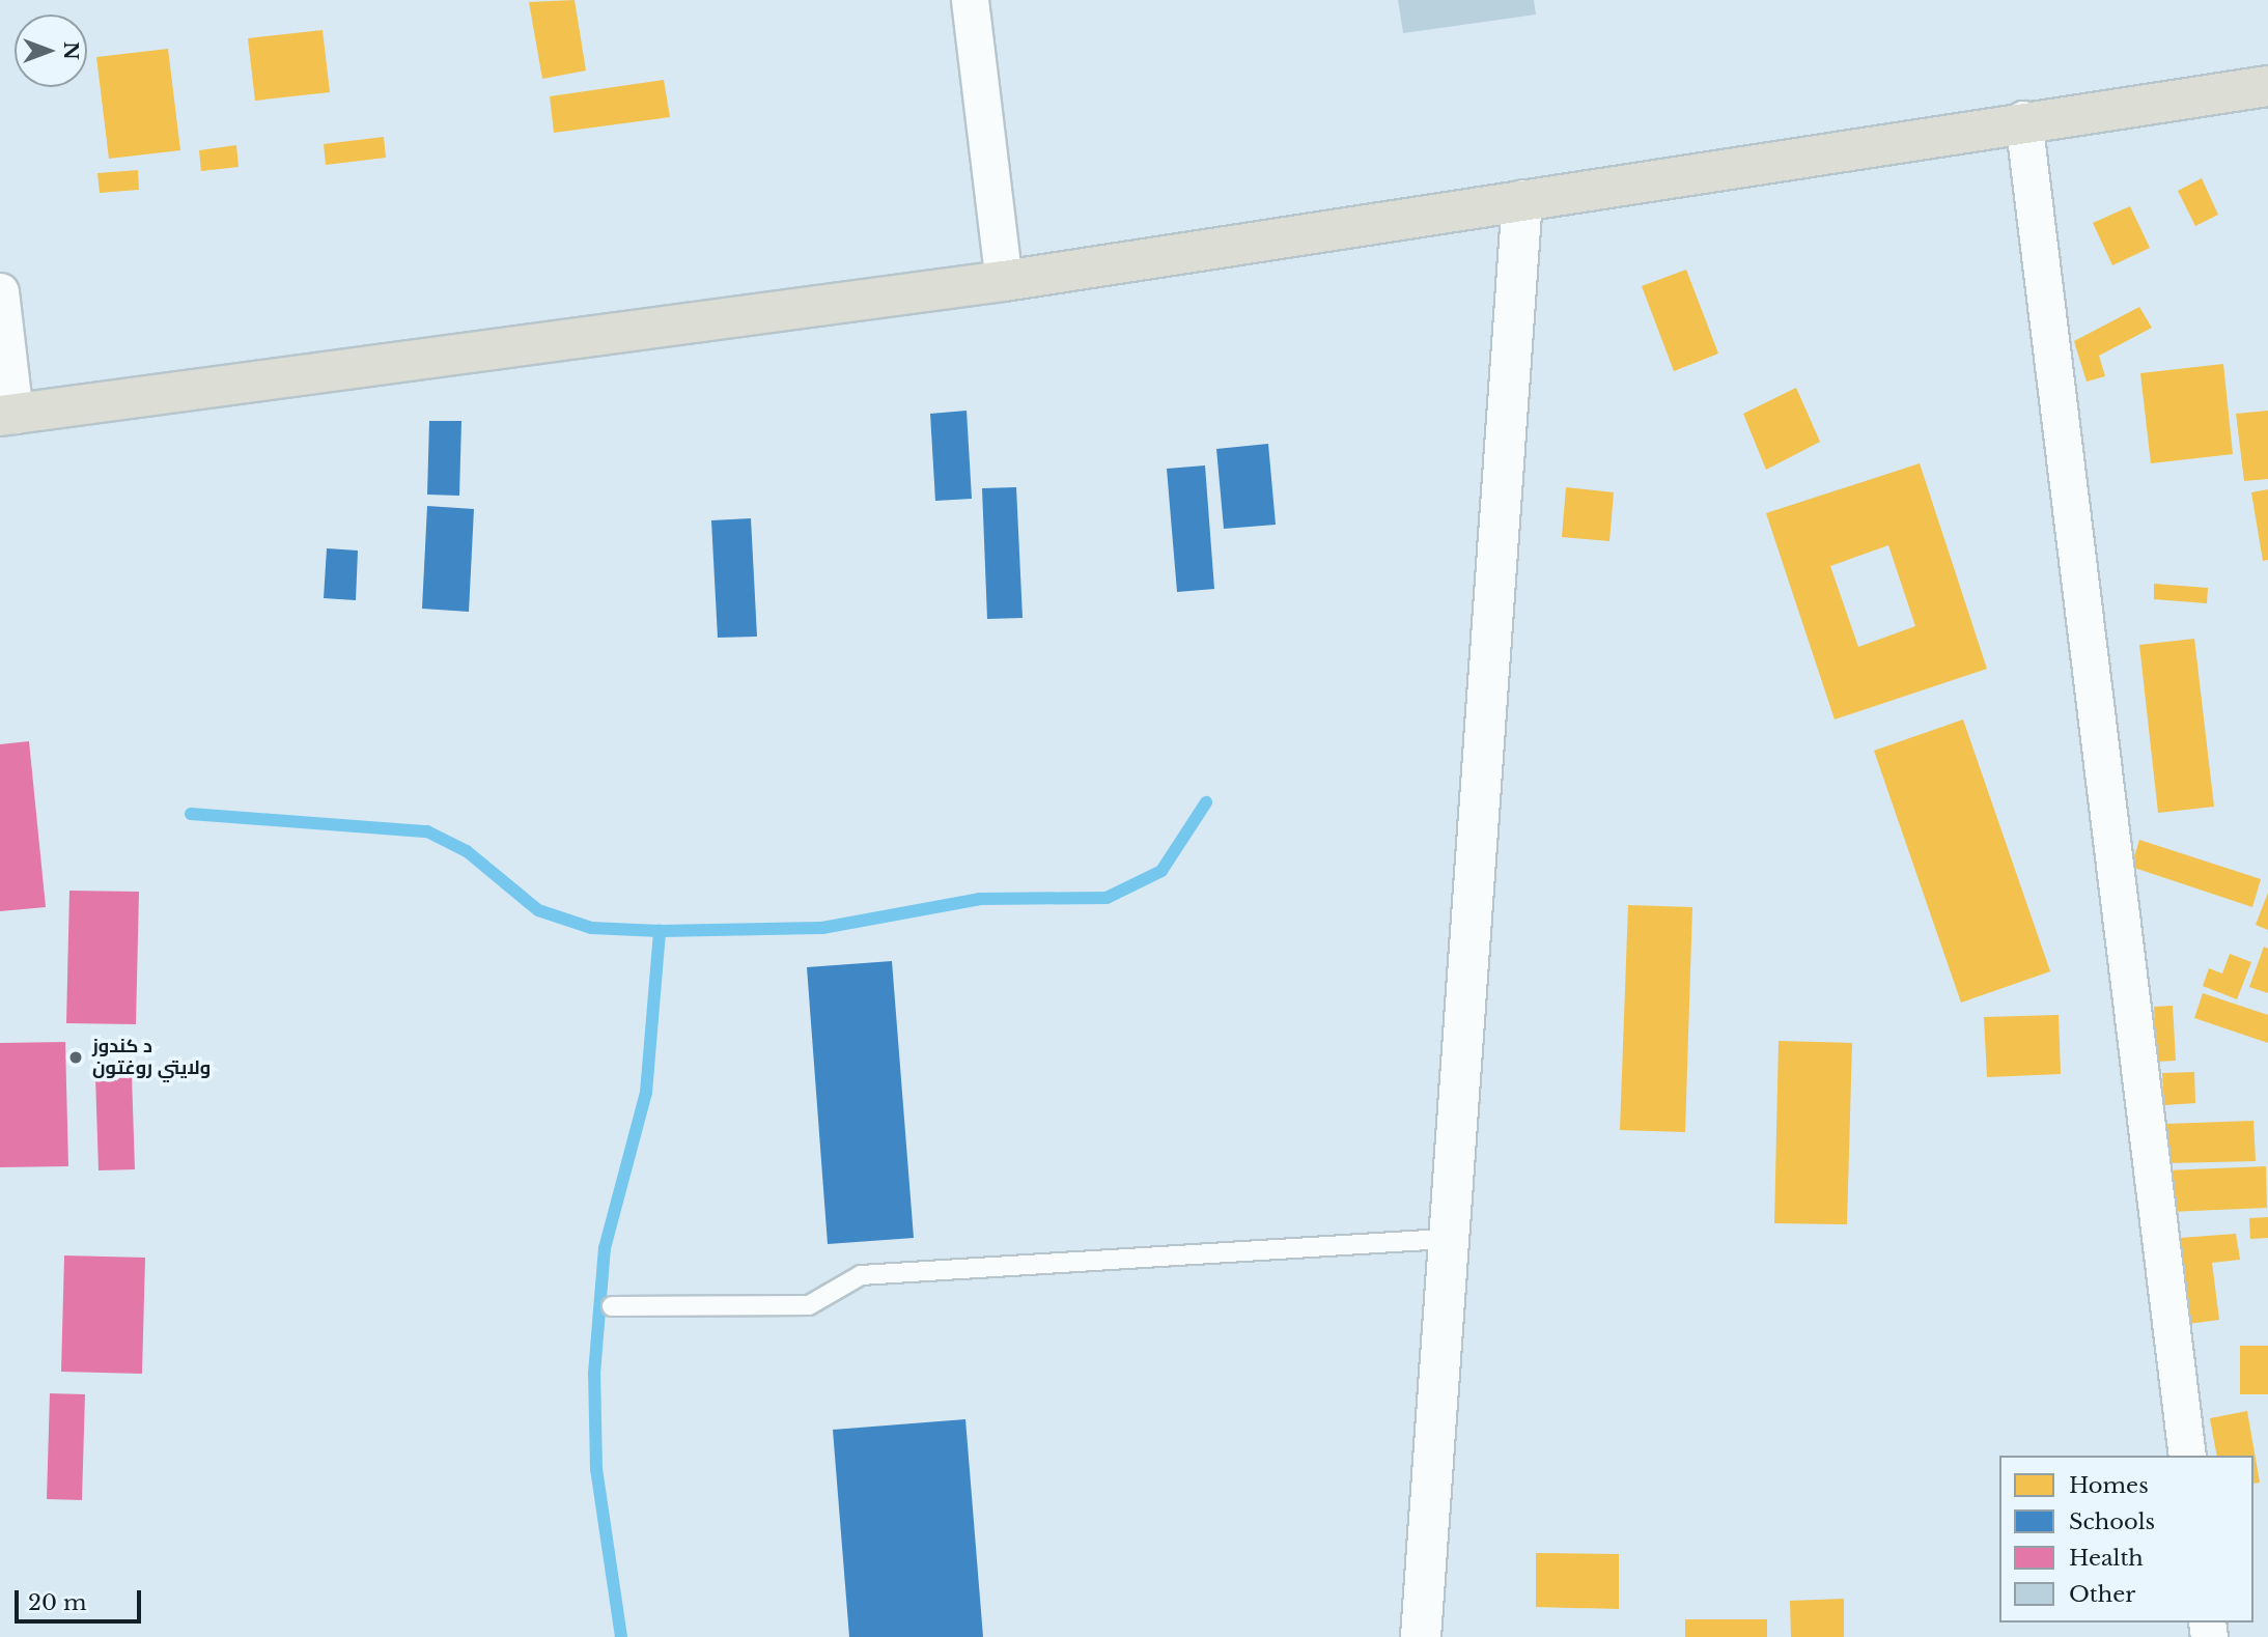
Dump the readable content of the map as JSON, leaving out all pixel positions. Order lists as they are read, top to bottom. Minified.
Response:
{"places":["د کندوز ولایتي روغتون"],"legend":["Homes","Schools","Health","Other"],"scale_bar":"20 m","north":"right"}
